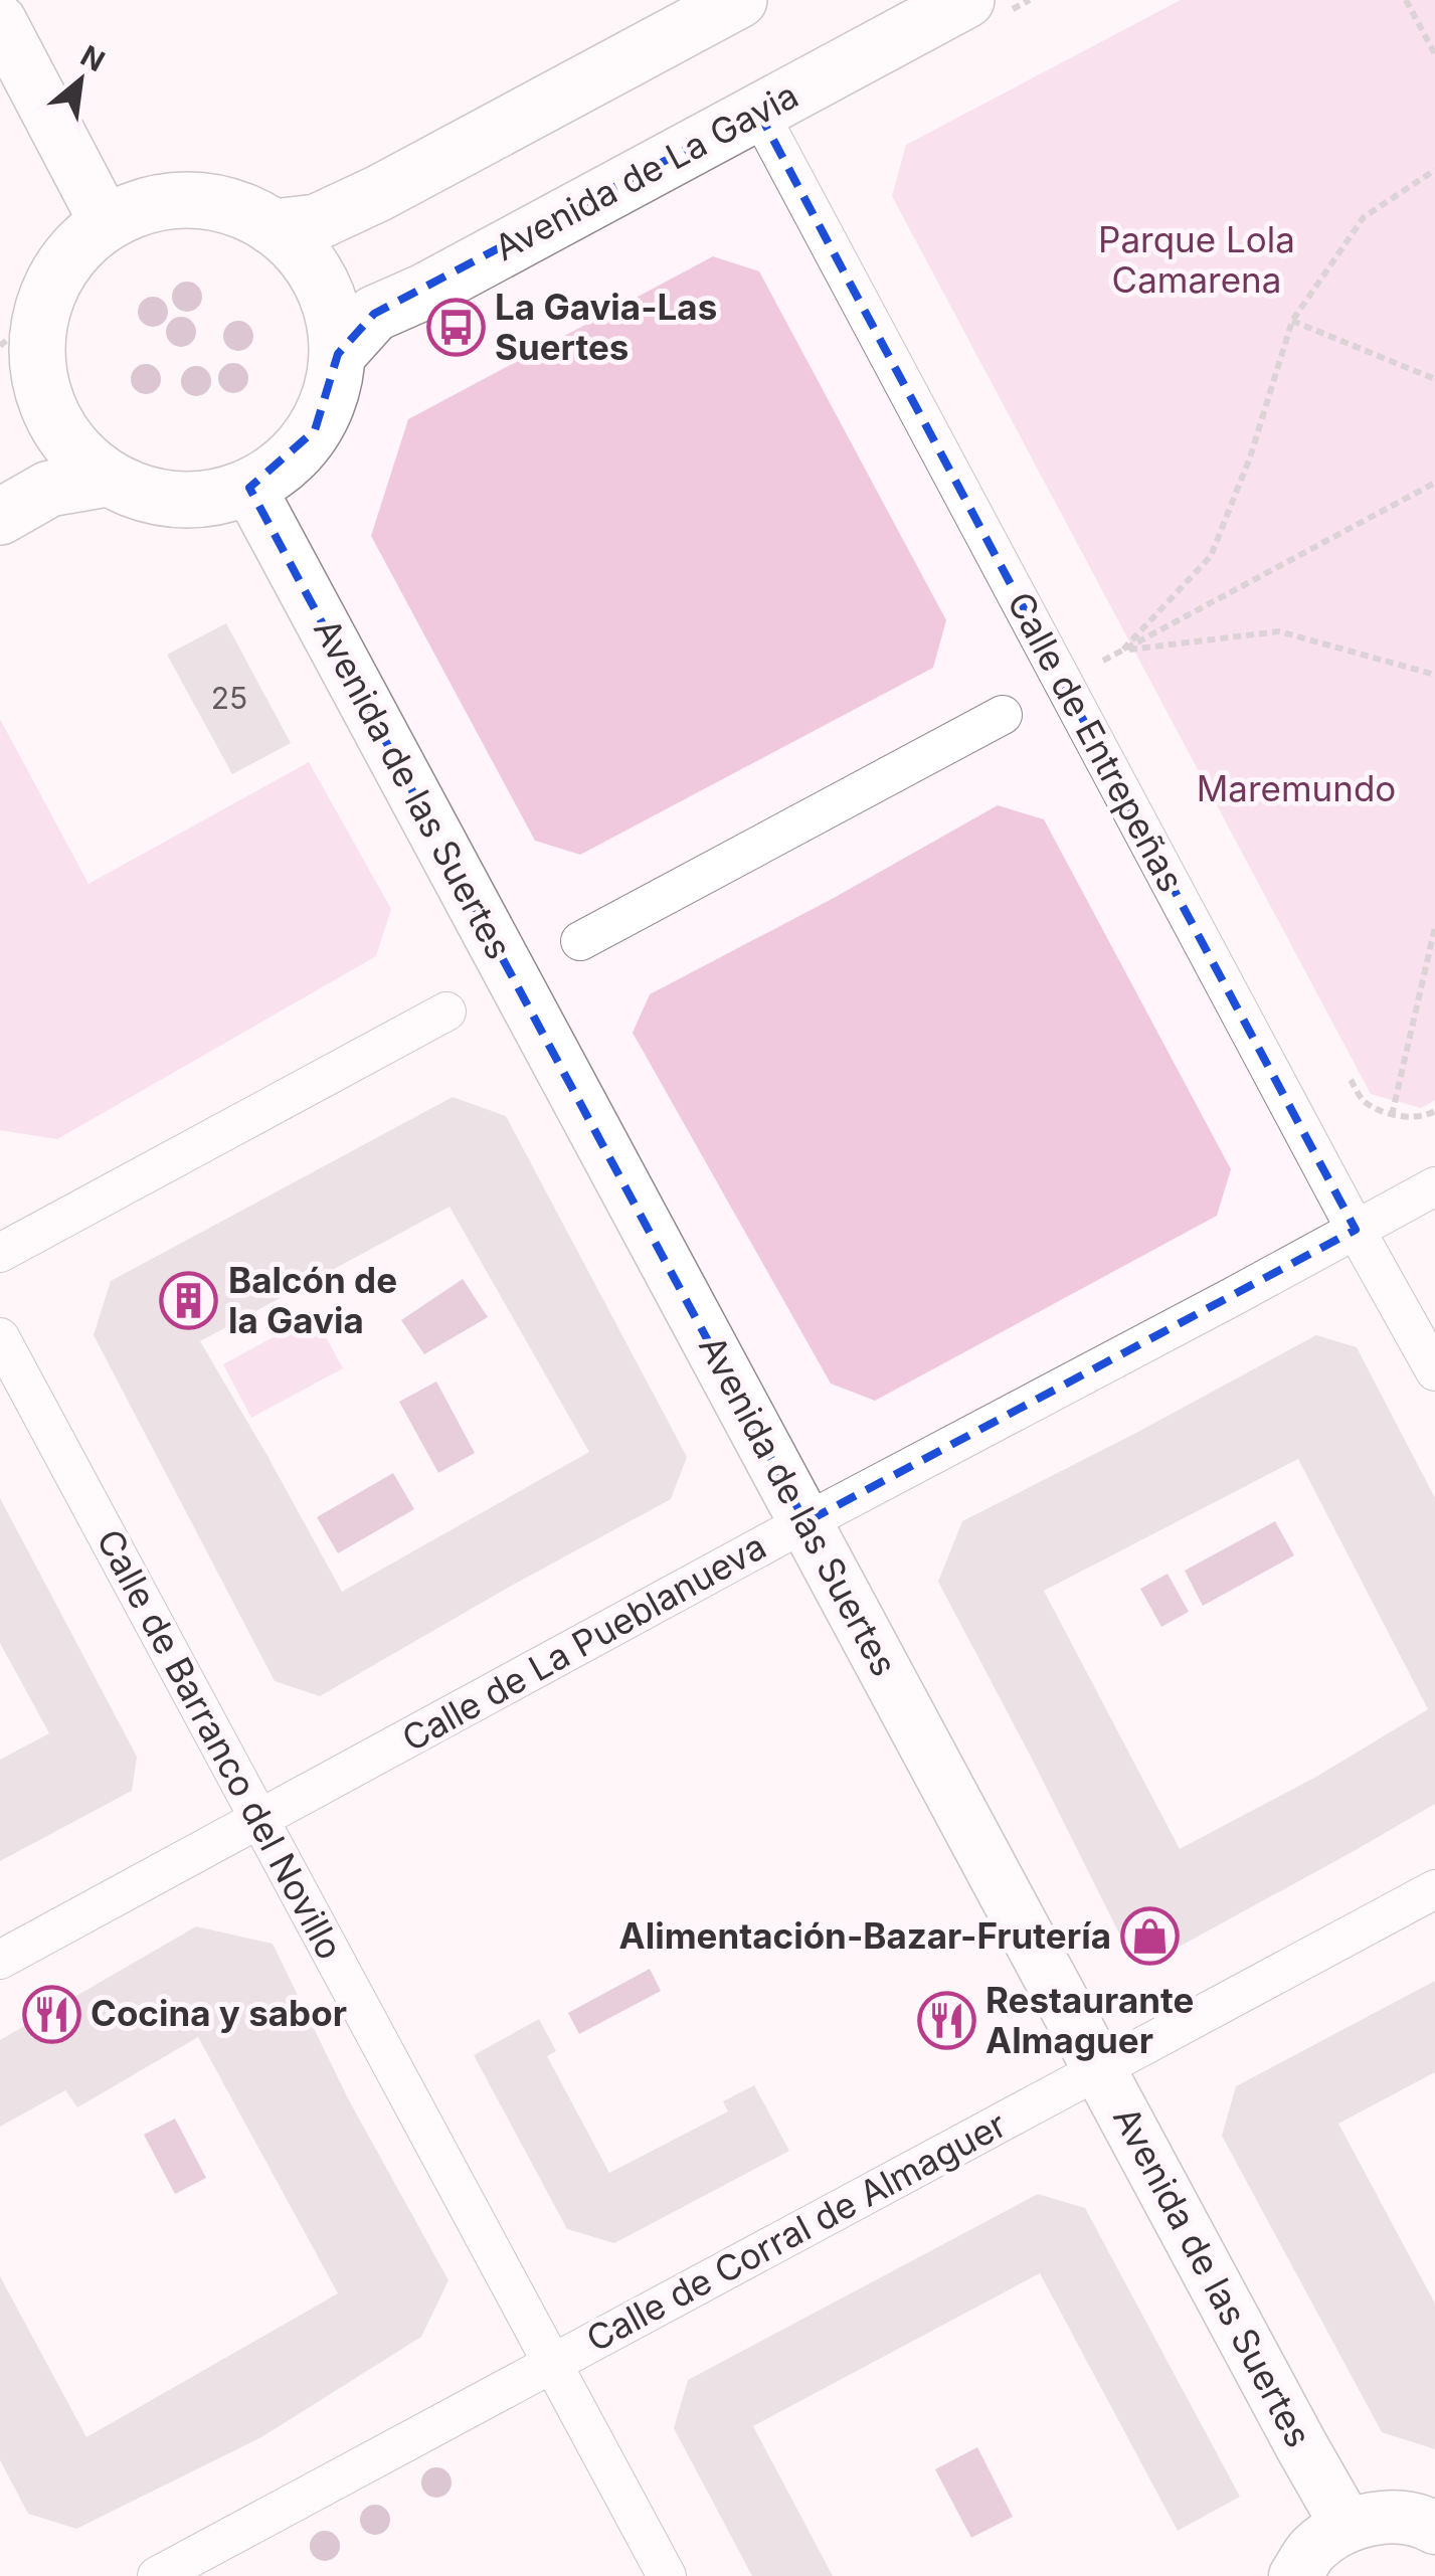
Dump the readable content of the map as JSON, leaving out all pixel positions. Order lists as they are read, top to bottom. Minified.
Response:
{"streets":{"main road":["Avenida de La Gavia","Avenida de las Suertes"],"street":["Calle de Entrepeñas","Calle de La Pueblanueva","Calle de Barranco del Novillo","Calle de Corral de Almaguer"]},"crossings":[["Avenida de La Gavia","Calle de Entrepeñas"],["Calle de Entrepeñas","Calle de La Pueblanueva"],["Avenida de las Suertes","Calle de La Pueblanueva"],["Avenida de las Suertes","Calle de Corral de Almaguer"],["Calle de La Pueblanueva","Calle de Barranco del Novillo"],["Calle de Barranco del Novillo","Calle de Corral de Almaguer"]],"parks":["Parque Lola Camarena","Maremundo"],"places":{"bus stop":["La Gavia-Las Suertes"],"building":["Balcón de la Gavia"],"shop":["Alimentación-Bazar-Frutería"],"restaurant":["Cocina y sabor","Restaurante Almaguer"]},"house_numbers":["25"],"north":"top right"}
